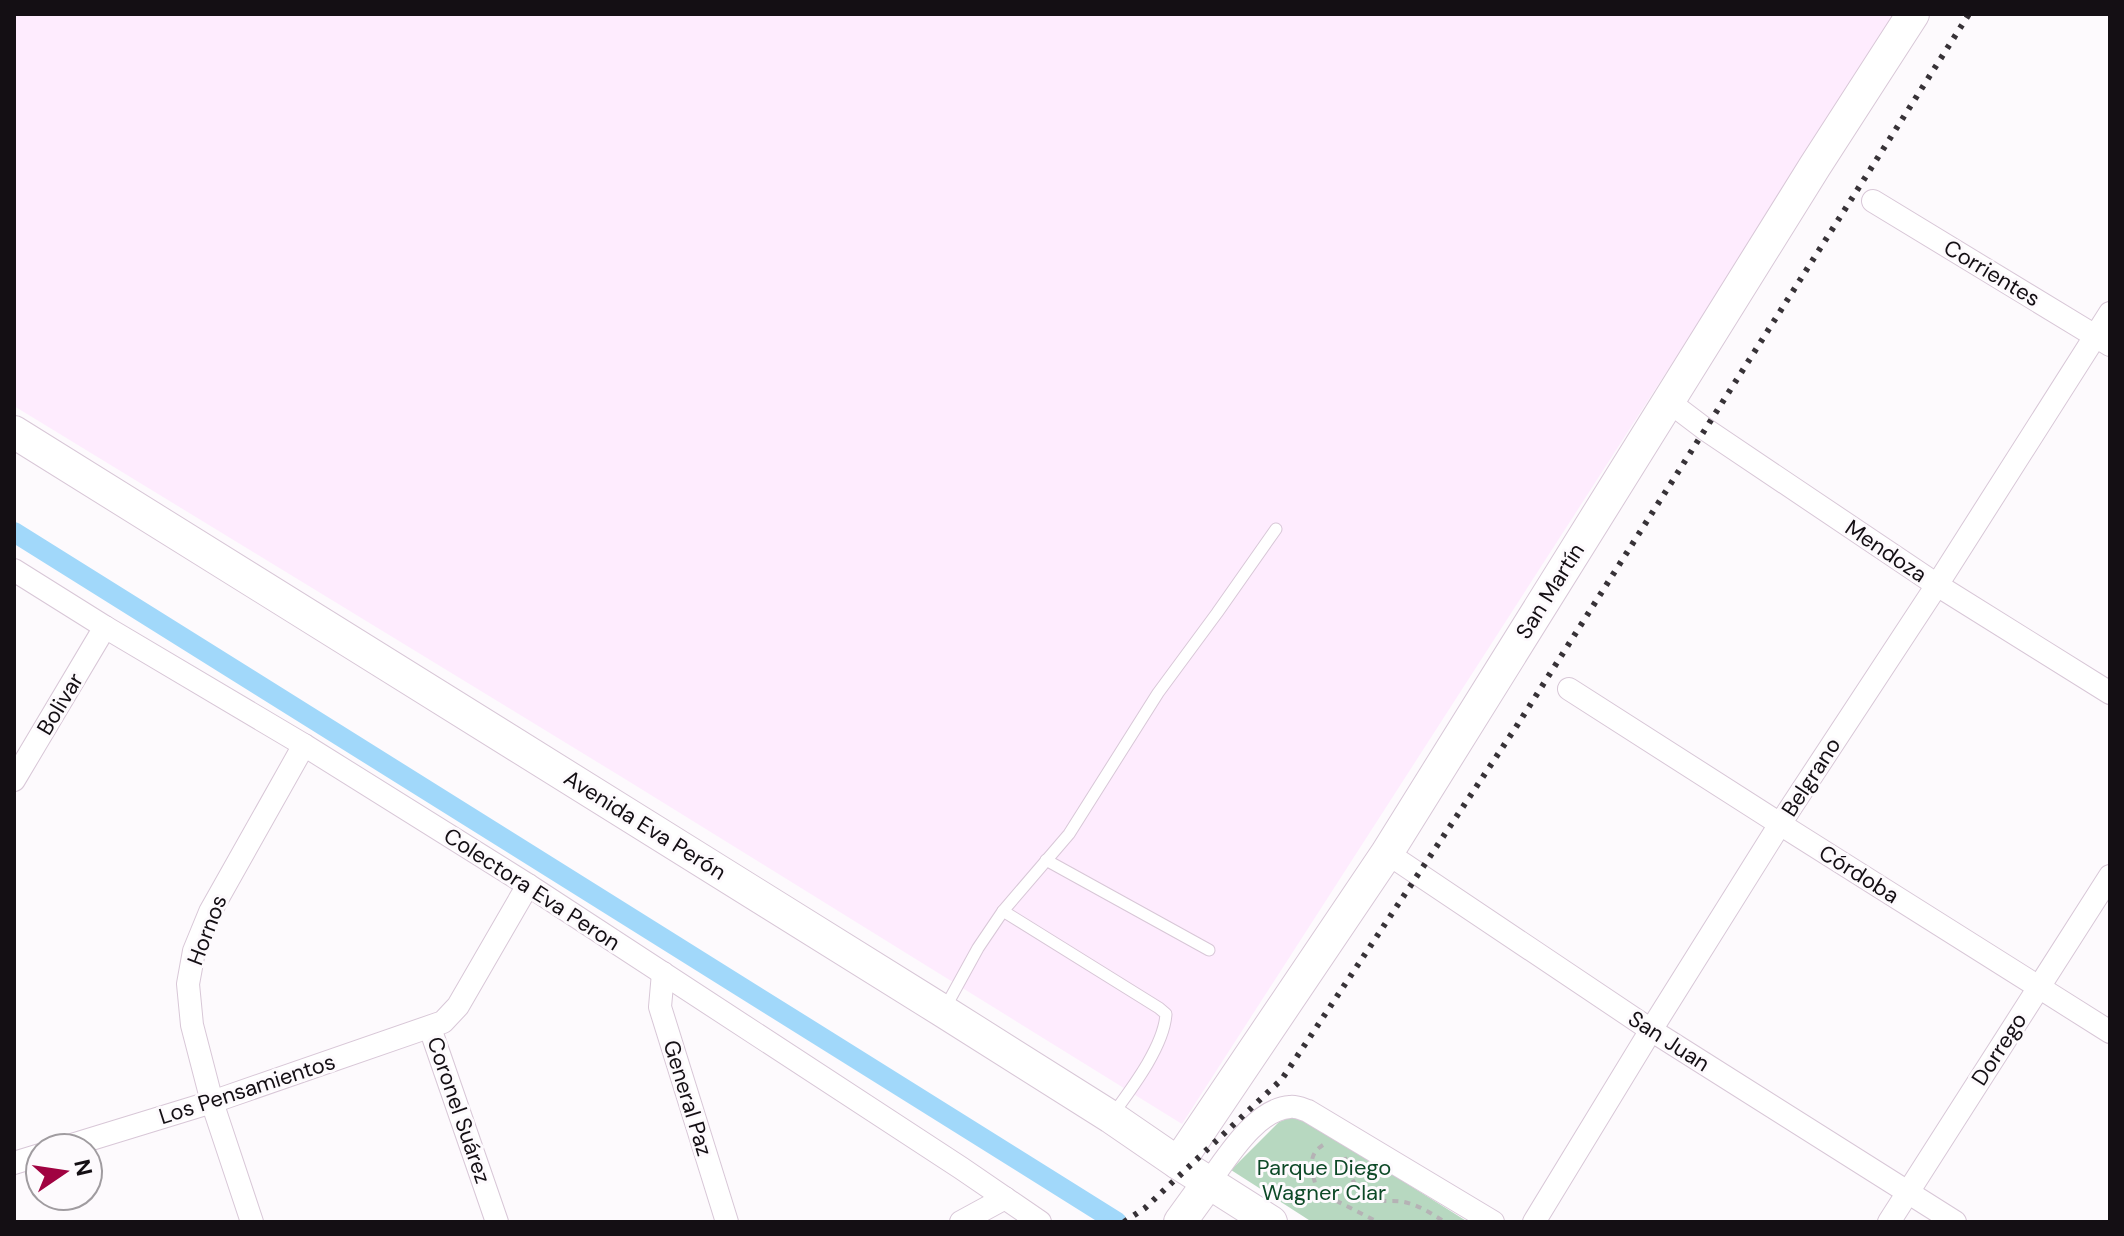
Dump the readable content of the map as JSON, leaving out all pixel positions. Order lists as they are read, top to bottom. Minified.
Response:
{"streets":{"main road":["San Martín","Avenida Eva Perón"],"street":["Corrientes","Mendoza","Bolivar","Belgrano","Córdoba","Colectora Eva Peron","Hornos","San Juan","Dorrego","Los Pensamientos","General Paz","Coronel Suárez"]},"crossings":[["Corrientes","Belgrano"],["Mendoza","San Martín"],["Mendoza","Belgrano"],["San Martín","Avenida Eva Perón"],["San Martín","San Juan"],["Bolivar","Colectora Eva Peron"],["Belgrano","Córdoba"],["Belgrano","San Juan"],["Córdoba","Dorrego"],["Colectora Eva Peron","Hornos"],["Colectora Eva Peron","General Paz"],["Colectora Eva Peron","Coronel Suárez"],["Hornos","Los Pensamientos"],["San Juan","Dorrego"],["Los Pensamientos","Coronel Suárez"]],"parks":["Parque Diego Wagner Clar"],"north":"right"}
